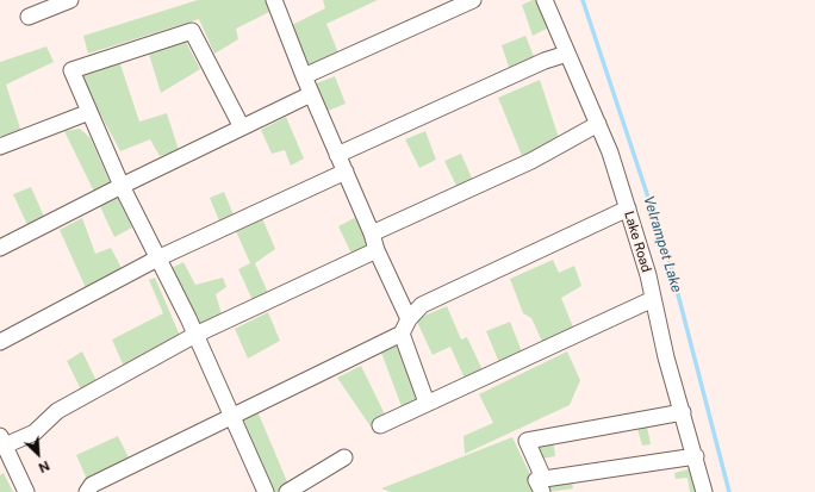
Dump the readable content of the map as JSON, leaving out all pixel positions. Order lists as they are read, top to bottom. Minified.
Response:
{"streets":{"street":["Lake Road"]},"water":["Velrampet Lake"],"north":"bottom right"}
